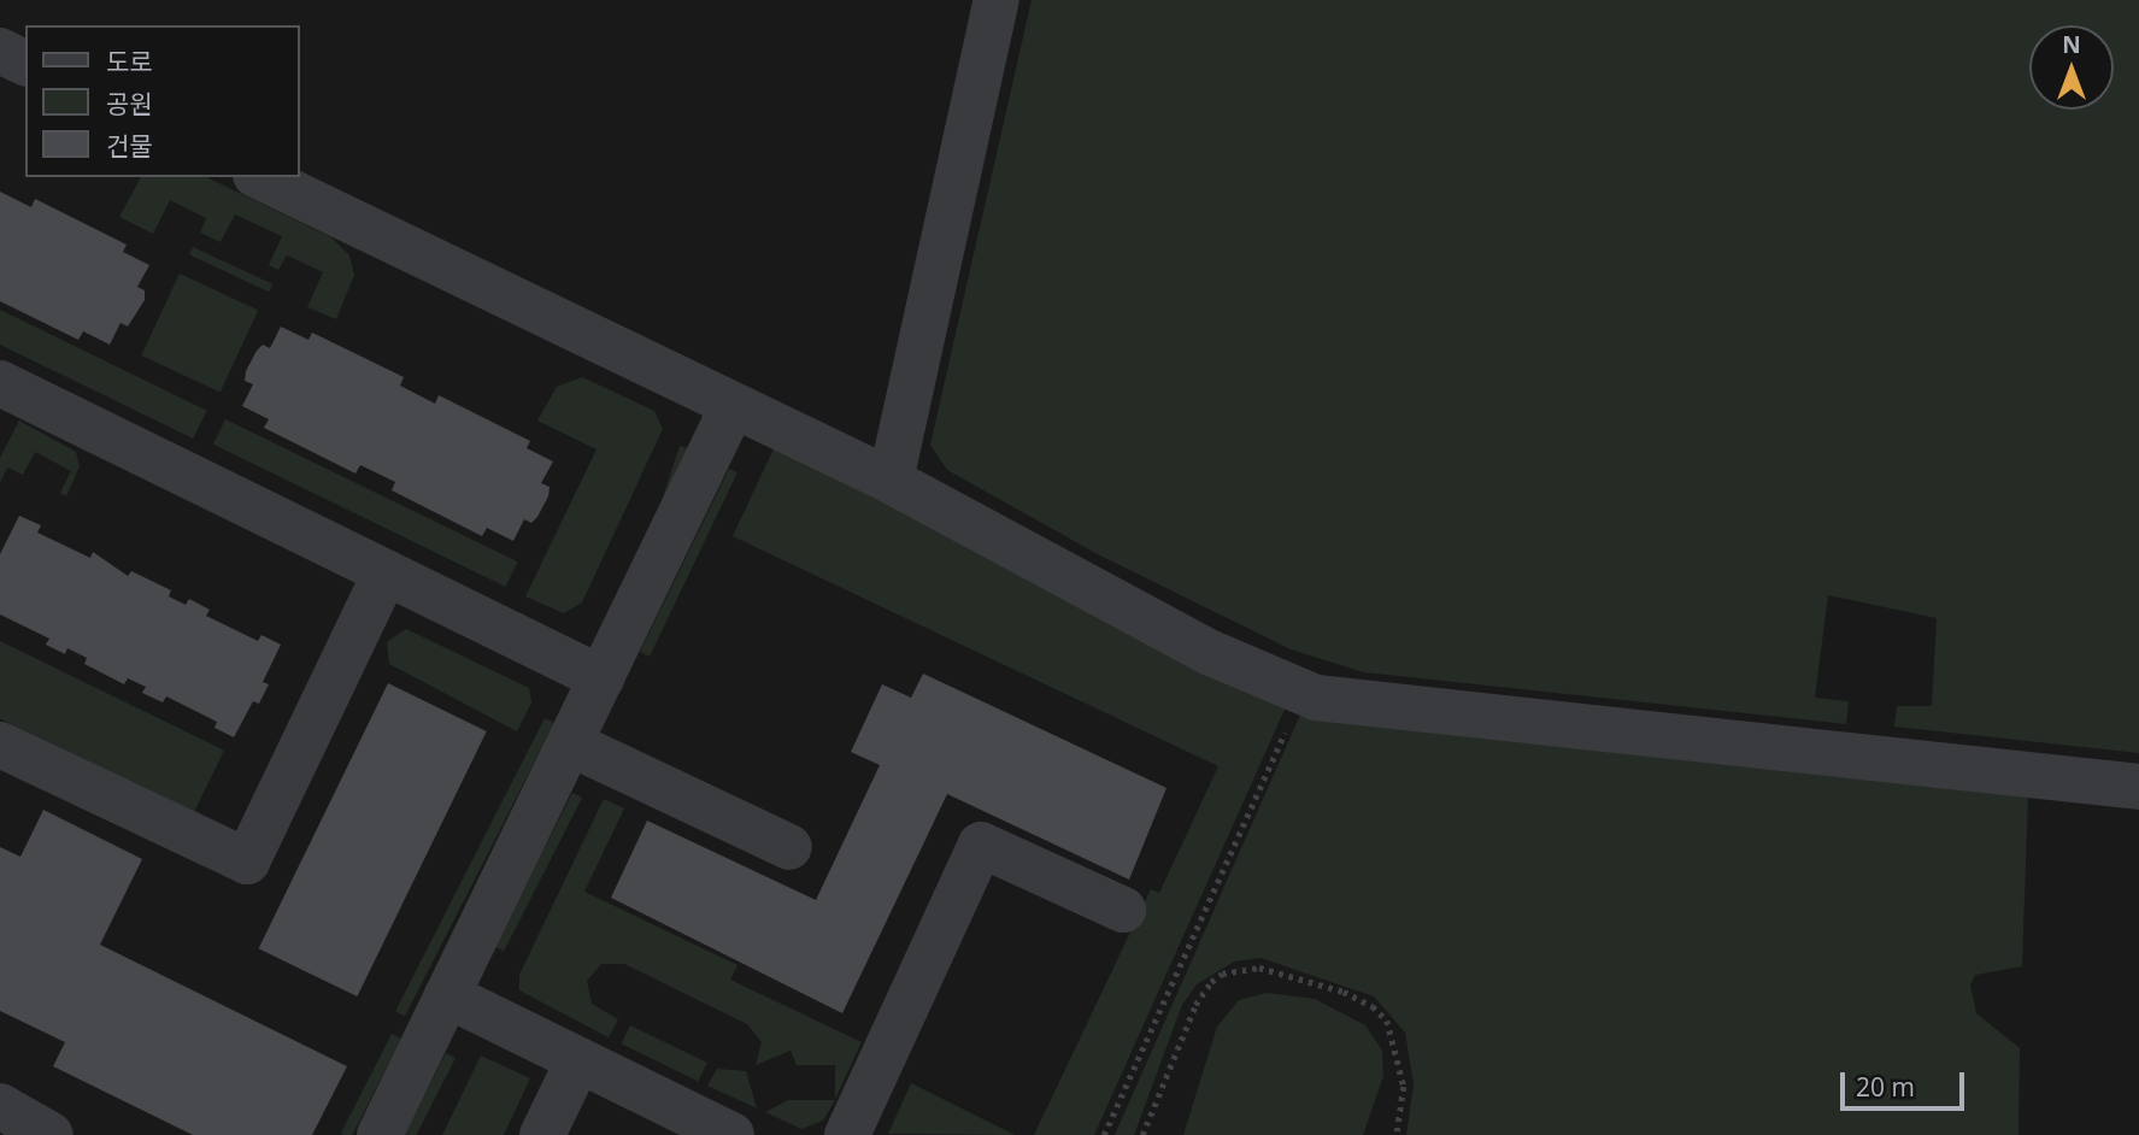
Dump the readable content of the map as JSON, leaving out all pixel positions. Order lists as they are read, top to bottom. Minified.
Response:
{"legend":["도로","공원","건물"],"scale_bar":"20 m","north":"top"}
